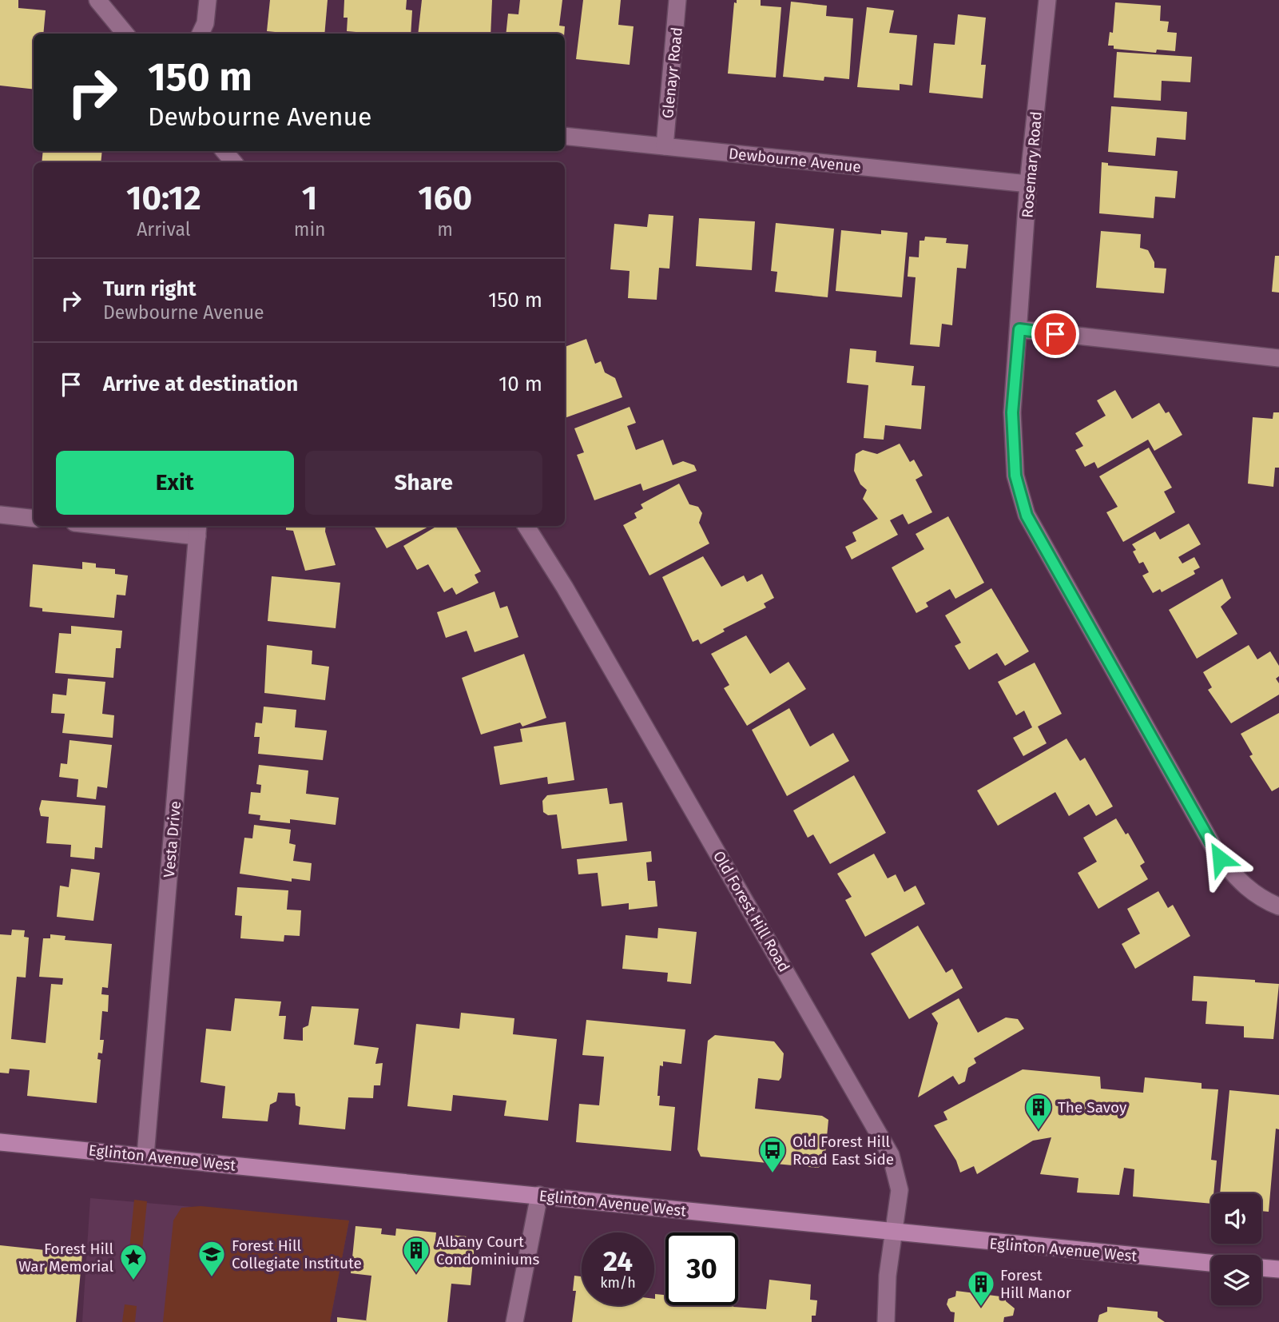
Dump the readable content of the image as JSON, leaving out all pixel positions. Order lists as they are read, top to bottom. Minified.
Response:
{"streets":{"main road":["Eglinton Avenue West"],"street":["Glenayr Road","Dewbourne Avenue","Rosemary Road","Vesta Drive","Old Forest Hill Road"]},"crossings":[["Glenayr Road","Dewbourne Avenue"],["Dewbourne Avenue","Rosemary Road"],["Vesta Drive","Eglinton Avenue West"],["Old Forest Hill Road","Eglinton Avenue West"]],"places":{"building":["The Savoy","Albany Court Condominiums","Forest Hill Manor"],"bus stop":["Old Forest Hill Road East Side"],"school or university":["Forest Hill Collegiate Institute"],"place":["Forest Hill War Memorial"]},"page":{"turn":["150 m","Dewbourne Avenue"],"eta":["10:12","Arrival","1","min","160","m"],"list":[{"name":"Turn right","note":"Dewbourne Avenue","value":"150 m"},{"name":"Arrive at destination","value":"10 m"}],"buttons":["Exit","Share"],"speed":"24 km/h","limit":"30"}}
